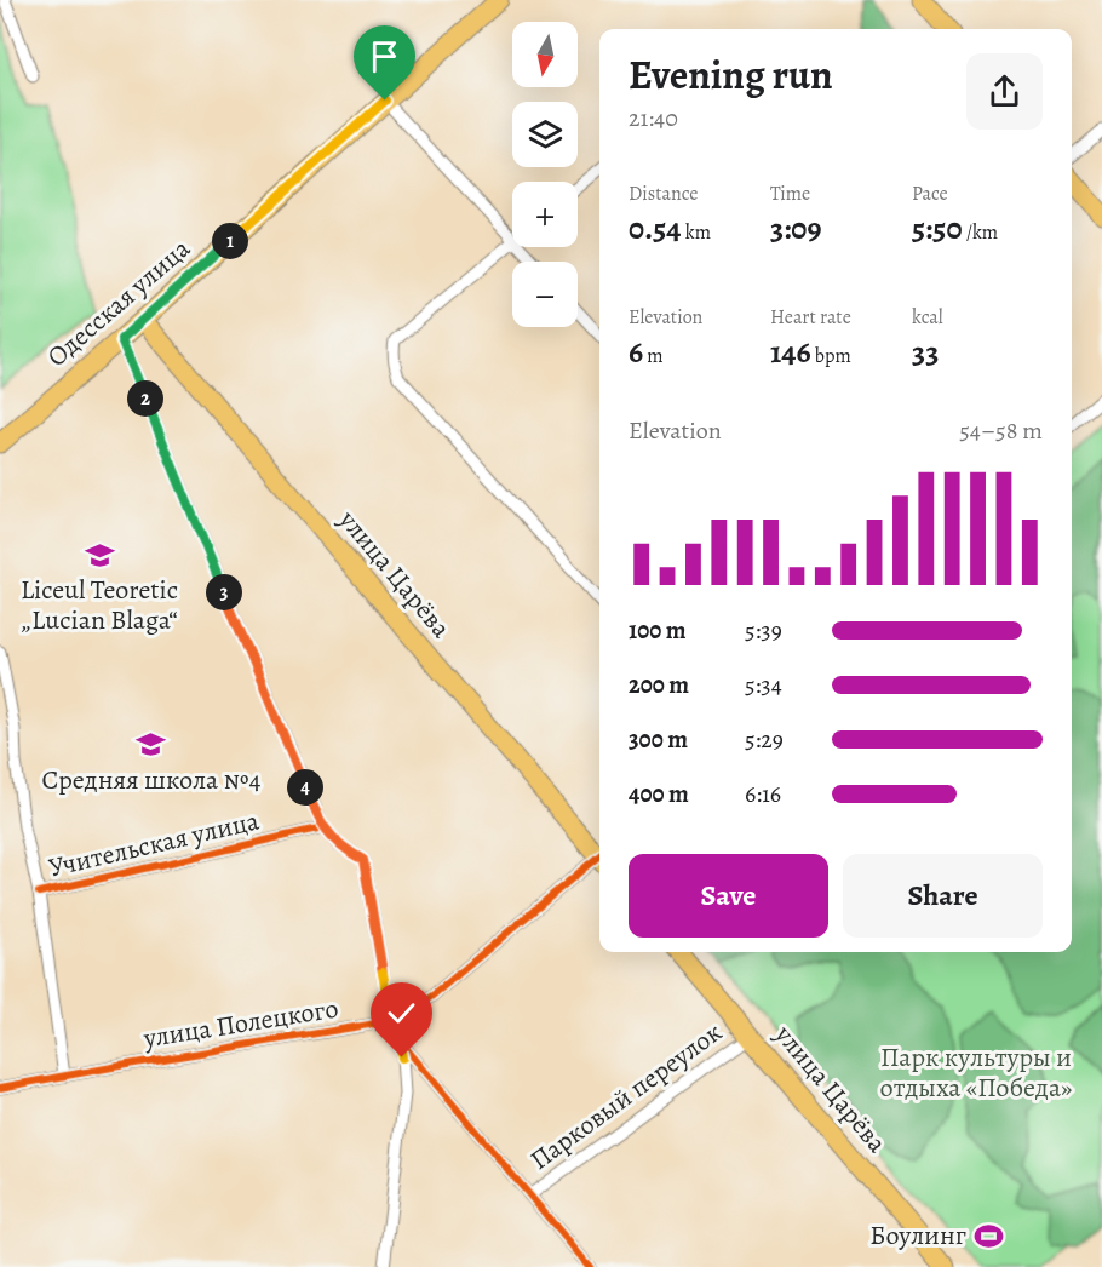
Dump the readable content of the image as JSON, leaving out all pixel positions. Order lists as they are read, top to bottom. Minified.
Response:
{"streets":{"main road":["Одесская улица","улица Царёва"],"street":["Учительская улица","улица Полецкого","Парковый переулок"]},"crossings":[["Одесская улица","улица Царёва"],["улица Царёва","Парковый переулок"],["Учительская улица","улица Полецкого"]],"parks":["Парк культуры и отдыха «Победа»"],"places":{"school or university":["Liceul Teoretic „Lucian Blaga“","Средняя школа №4"],"sports":["Боулинг"]},"north":"bottom","page":{"map_buttons":["+","−"],"heading":["Evening run","21:40"],"stats":[["Distance","0.54 km"],["Time","3:09"],["Pace","5:50 /km"],["Elevation","6 m"],["Heart rate","146 bpm"],["kcal","33"]],"pins":["1","2","3","4"],"chart":["Elevation","54–58 m"],"list":[{"name":"100 m","note":"5:39"},{"name":"200 m","note":"5:34"},{"name":"300 m","note":"5:29"},{"name":"400 m","note":"6:16"}],"buttons":["Save","Share"]}}
